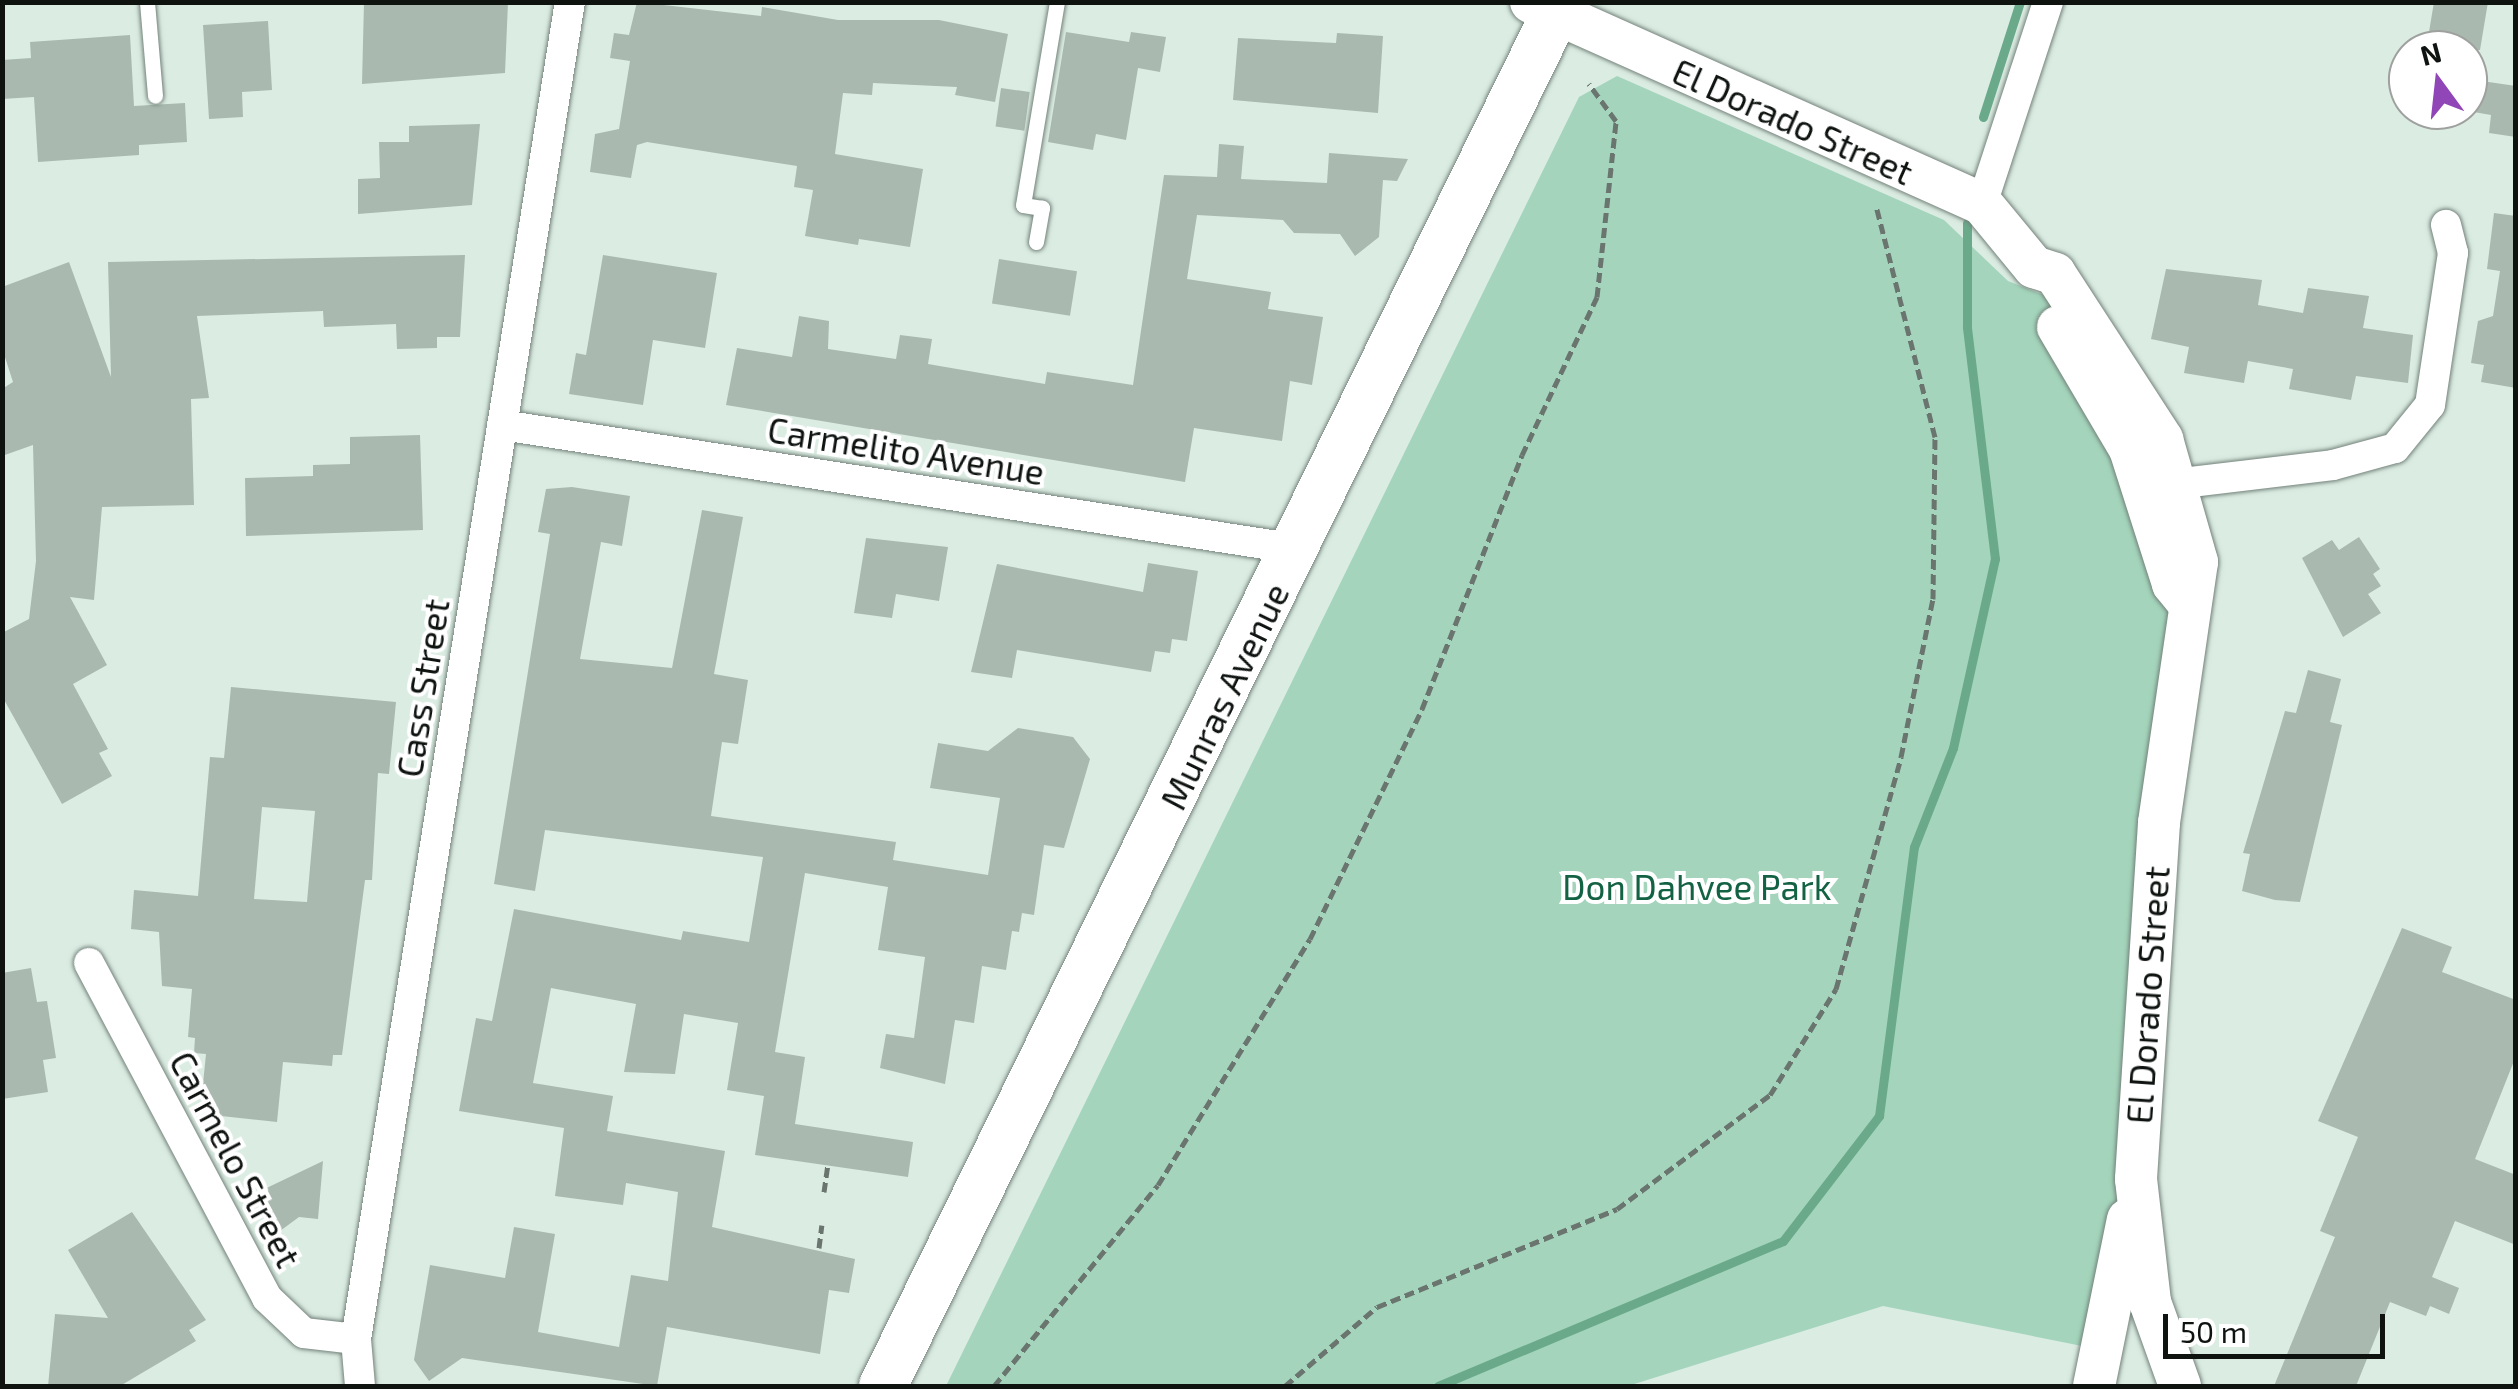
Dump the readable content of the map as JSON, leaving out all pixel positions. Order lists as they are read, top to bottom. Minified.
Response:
{"streets":{"main road":["Munras Avenue"],"street":["El Dorado Street","Carmelito Avenue","Cass Street","Carmelo Street"]},"crossings":[["El Dorado Street","Munras Avenue"],["Carmelito Avenue","Cass Street"],["Carmelito Avenue","Munras Avenue"],["Cass Street","Carmelo Street"]],"parks":["Don Dahvee Park"],"scale_bar":"50 m","north":"top"}
